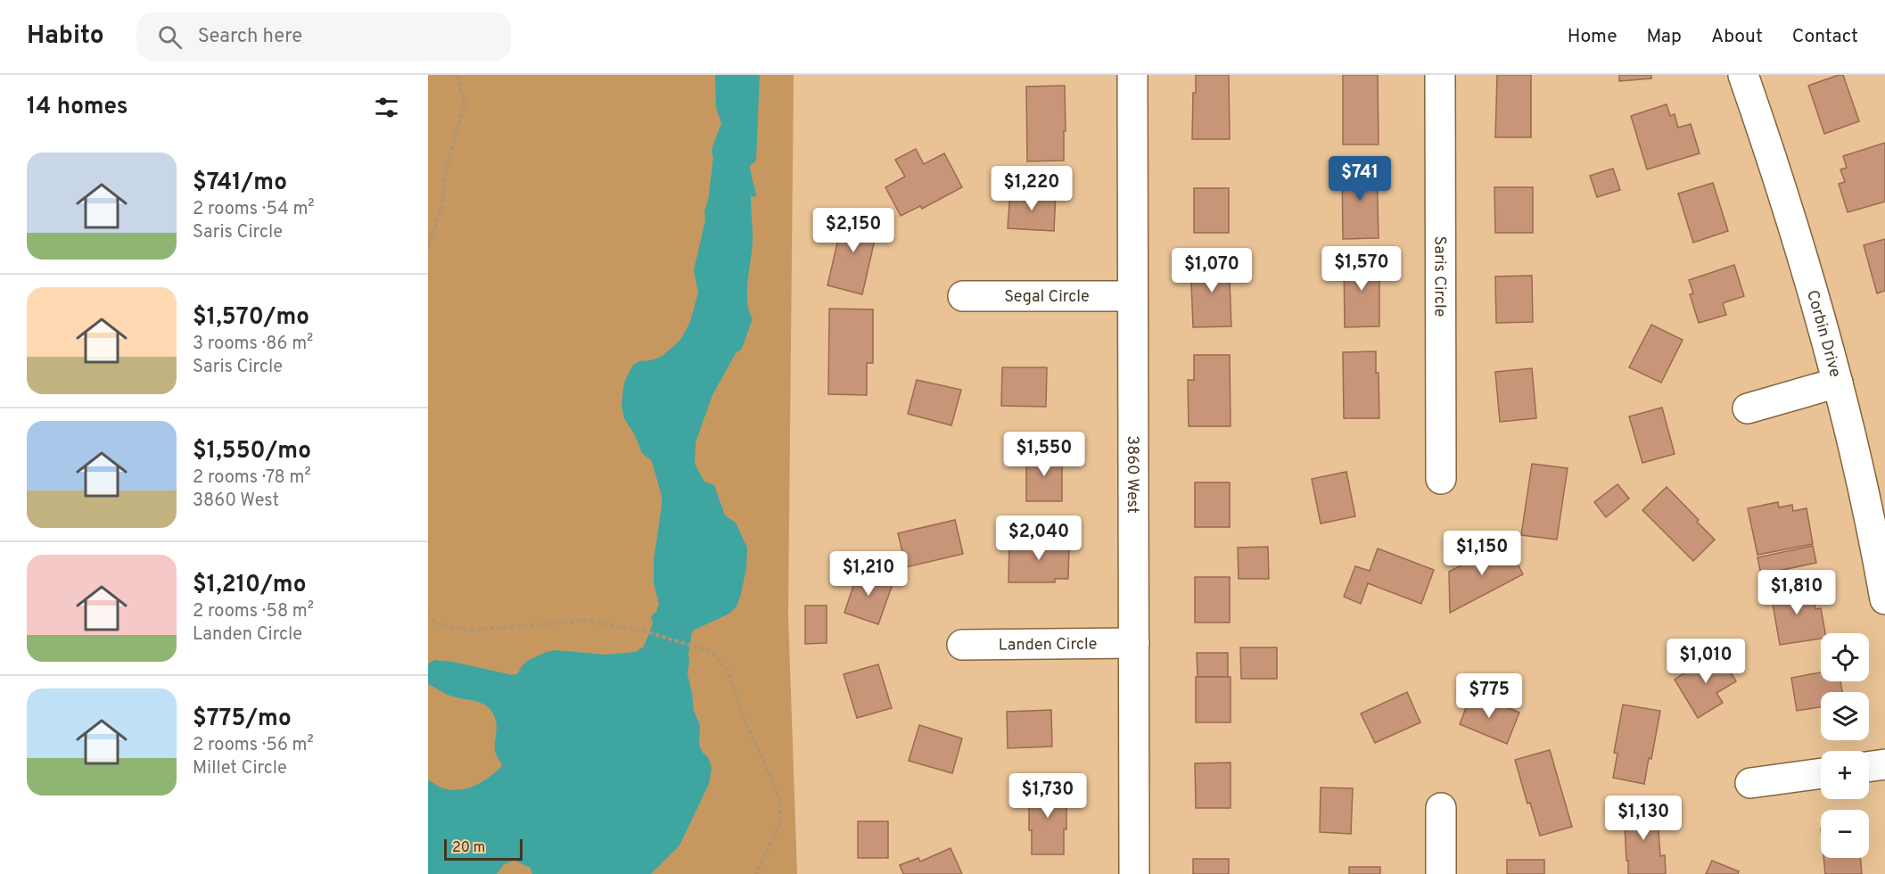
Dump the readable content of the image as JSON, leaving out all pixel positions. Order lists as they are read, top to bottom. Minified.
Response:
{"streets":{"street":["Saris Circle","Segal Circle","Corbin Drive","3860 West","Landen Circle"]},"crossings":[["Segal Circle","3860 West"],["3860 West","Landen Circle"]],"scale_bar":"20 m","page":{"header":"Habito","search":"Search here","nav":["Home","Map","About","Contact"],"heading":"14 homes","list":[{"name":"$741/mo","note":"2 rooms · 54 m² · Saris Circle"},{"name":"$1,570/mo","note":"3 rooms · 86 m² · Saris Circle"},{"name":"$1,550/mo","note":"2 rooms · 78 m² · 3860 West"},{"name":"$1,210/mo","note":"2 rooms · 58 m² · Landen Circle"},{"name":"$775/mo","note":"2 rooms · 56 m² · Millet Circle"}],"price":["$741","$1,220","$2,150","$1,570","$1,070","$1,550","$2,040","$1,150","$1,210","$1,810","$1,010","$775","$1,730","$1,130"],"map_buttons":["+","−"],"scale":"20 m"}}
